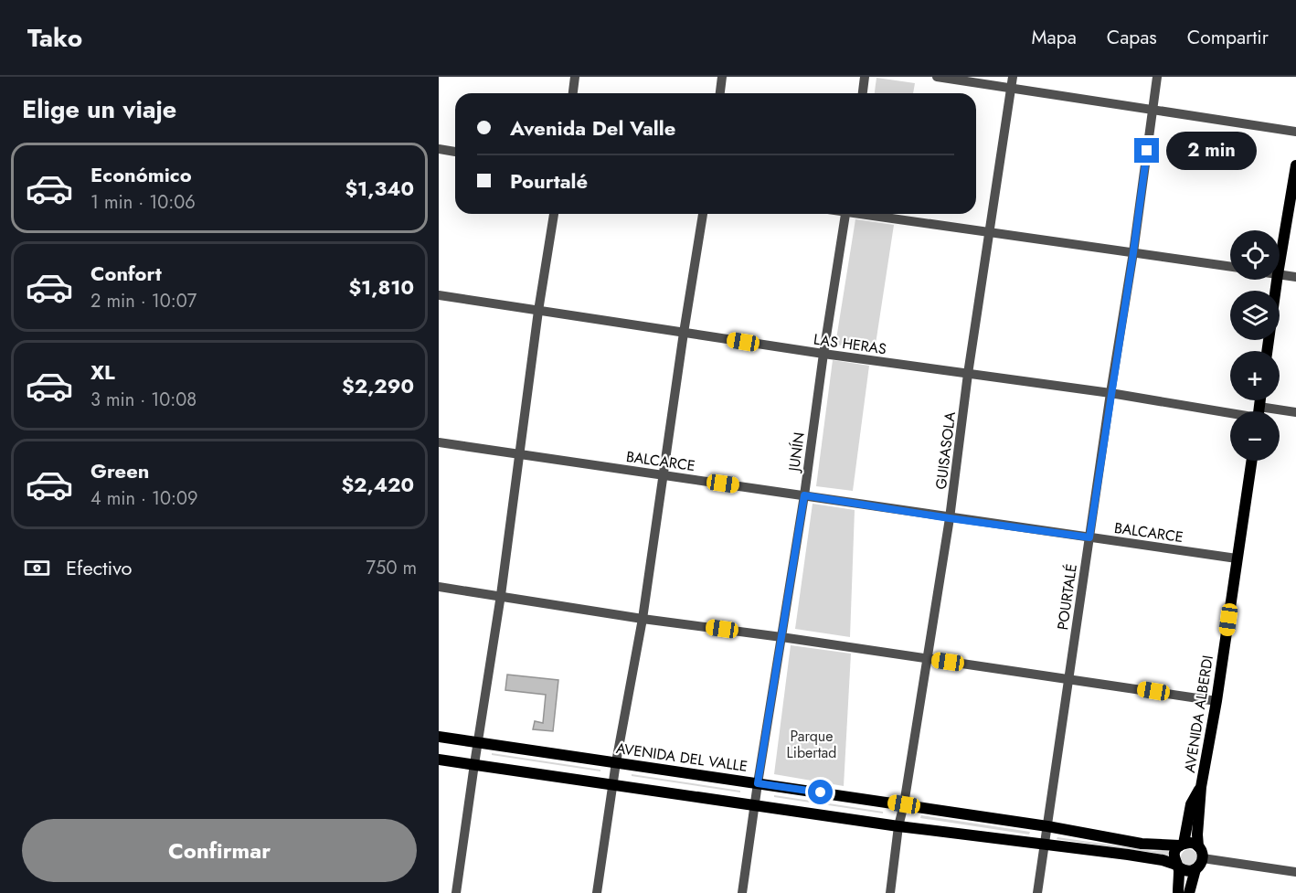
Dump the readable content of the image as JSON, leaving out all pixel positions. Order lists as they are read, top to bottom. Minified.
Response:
{"streets":{"main road":["AVENIDA ALBERDI","AVENIDA DEL VALLE"],"street":["LAS HERAS","GUISASOLA","JUNÍN","BALCARCE","POURTALÉ"]},"crossings":[["LAS HERAS","GUISASOLA"],["LAS HERAS","JUNÍN"],["LAS HERAS","POURTALÉ"],["GUISASOLA","BALCARCE"],["GUISASOLA","AVENIDA DEL VALLE"],["JUNÍN","BALCARCE"],["JUNÍN","AVENIDA DEL VALLE"],["BALCARCE","POURTALÉ"],["BALCARCE","AVENIDA ALBERDI"],["POURTALÉ","AVENIDA DEL VALLE"],["AVENIDA ALBERDI","AVENIDA DEL VALLE"]],"parks":["Parque Libertad"],"page":{"header":"Tako","nav":["Mapa","Capas","Compartir"],"heading":"Elige un viaje","banner":["Avenida Del Valle","Pourtalé"],"bubble":"2 min","list":[{"name":"Económico","note":"1 min · 10:06","value":"$1,340"},{"name":"Confort","note":"2 min · 10:07","value":"$1,810"},{"name":"XL","note":"3 min · 10:08","value":"$2,290"},{"name":"Green","note":"4 min · 10:09","value":"$2,420"}],"map_buttons":["+","−"],"pay":["Efectivo","750 m"],"buttons":"Confirmar"}}
